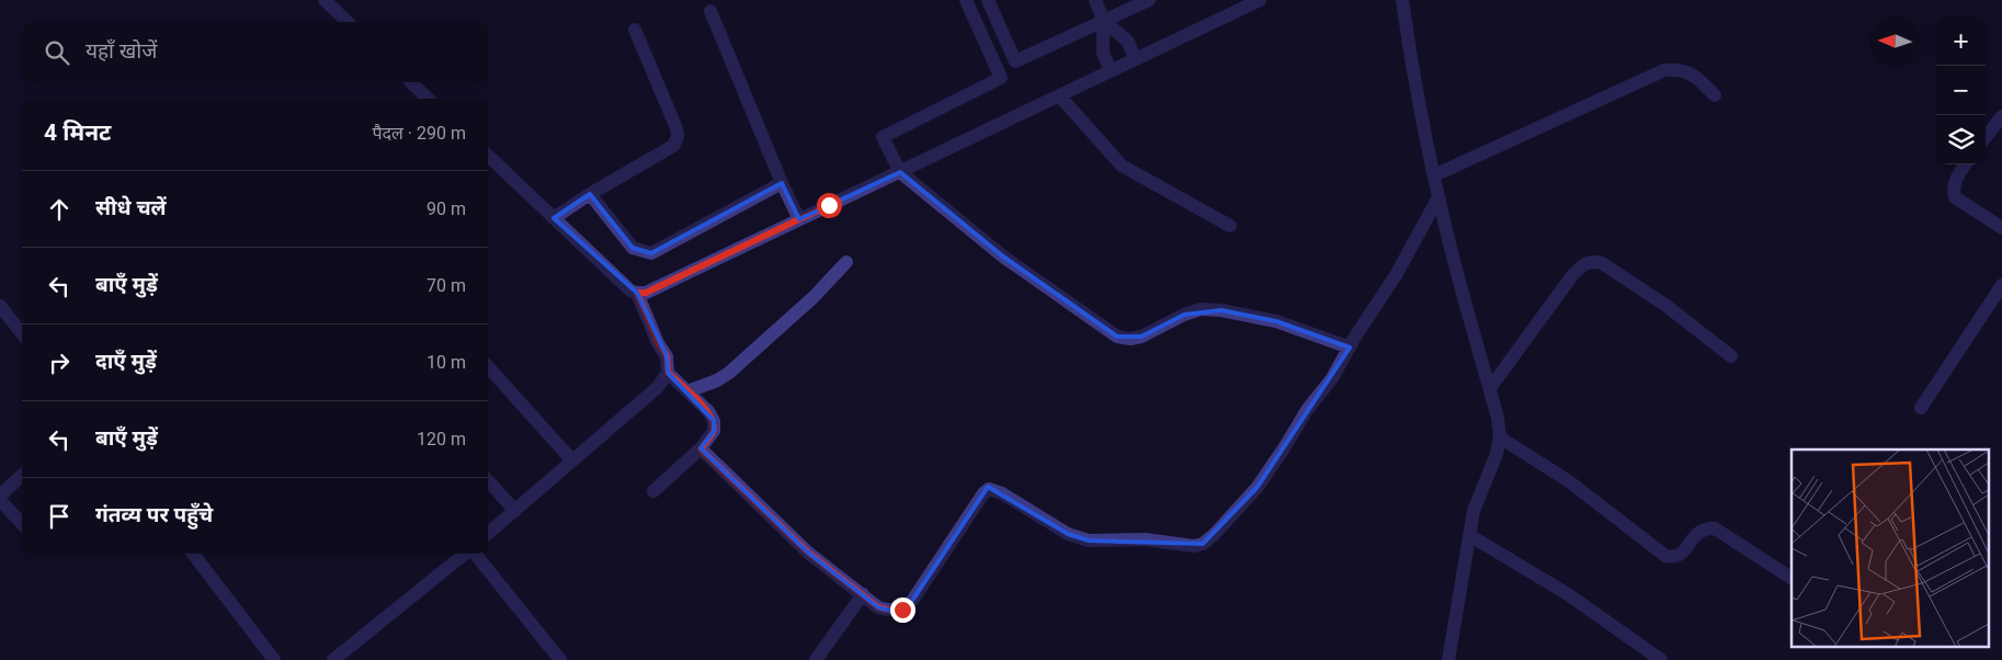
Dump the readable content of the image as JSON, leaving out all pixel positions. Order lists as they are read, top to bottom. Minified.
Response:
{"north":"left","page":{"map_buttons":["+","−"],"search":"यहाँ खोजें","heading":["4 मिनट","पैदल · 290 m"],"list":[["सीधे चलें","90 m"],["बाएँ मुड़ें","70 m"],["दाएँ मुड़ें","10 m"],["बाएँ मुड़ें","120 m"],"गंतव्य पर पहुँचे"]}}
